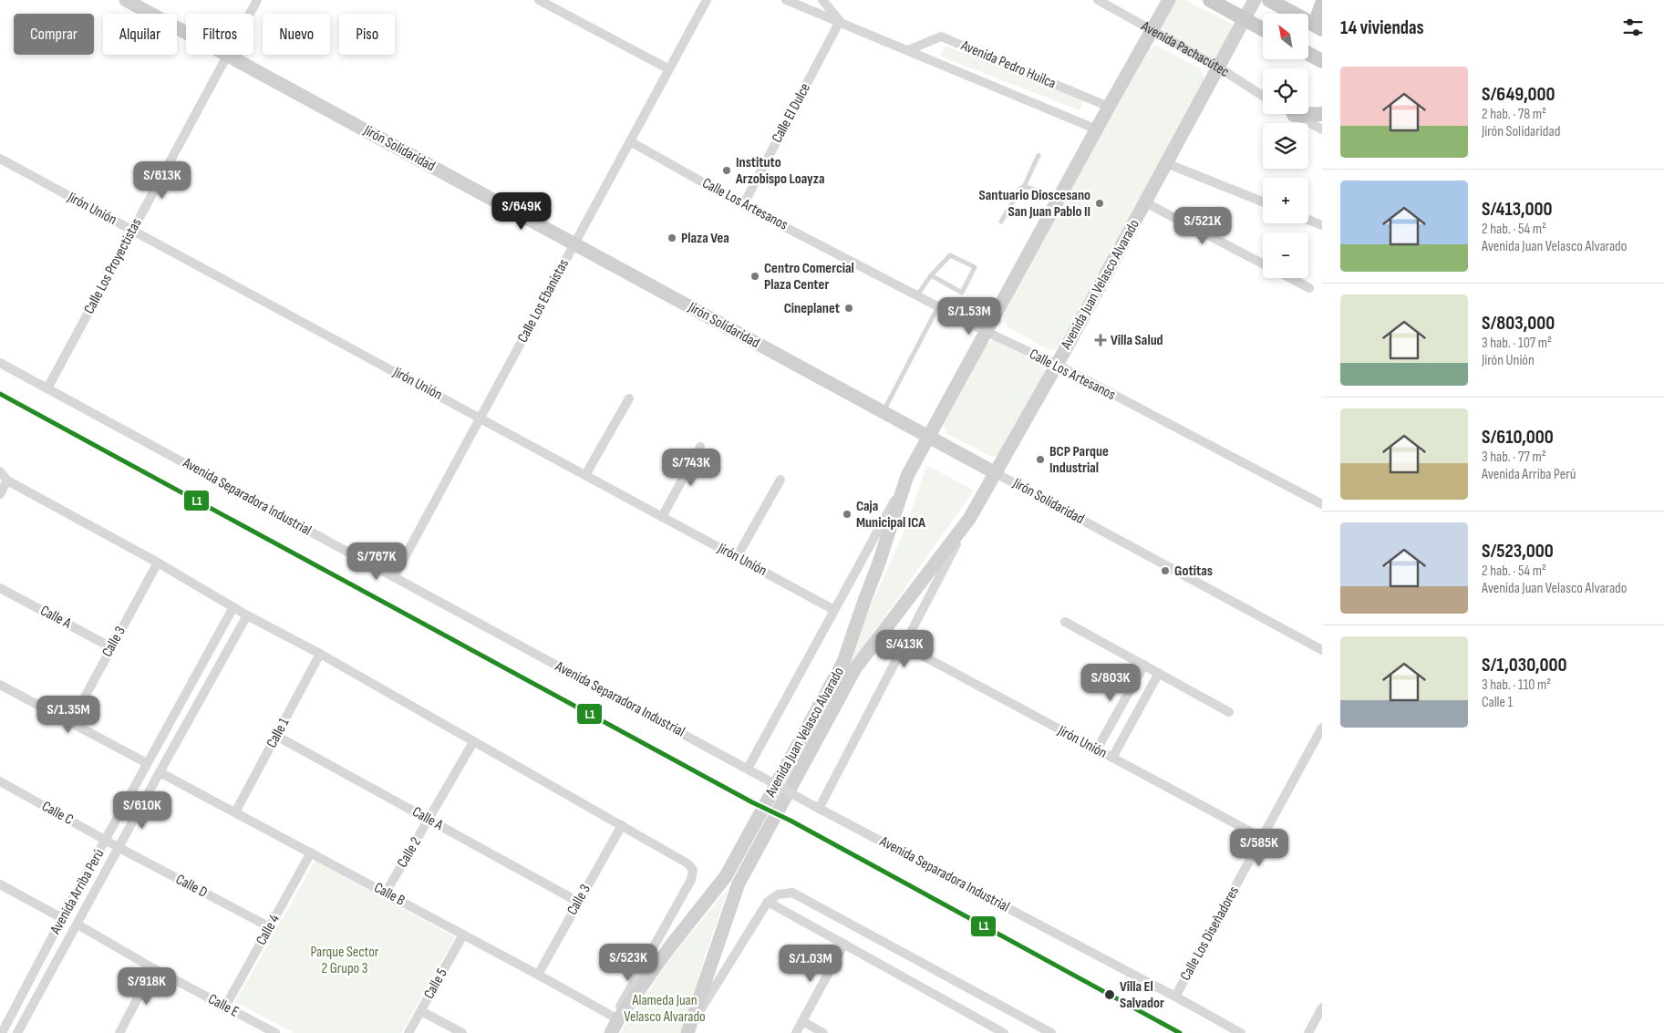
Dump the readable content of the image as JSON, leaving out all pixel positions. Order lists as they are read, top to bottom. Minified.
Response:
{"streets":{"main road":["Jirón Solidaridad","Avenida Juan Velasco Alvarado"],"street":["Avenida Pachacútec","Avenida Pedro Huilca","Calle El Dulce","Calle Los Artesanos","Jirón Unión","Calle Los Proyectistas","Calle Los Ebanistas","Avenida Separadora Industrial","Calle A","Calle 3","Calle 1","Calle C","Calle 2","Calle D","Avenida Arriba Perú","Calle B","Calle 4","Calle Los Diseñadores","Calle 5","Calle E"]},"crossings":[["Avenida Pachacútec","Avenida Juan Velasco Alvarado"],["Avenida Pedro Huilca","Avenida Juan Velasco Alvarado"],["Calle El Dulce","Calle Los Artesanos"],["Jirón Solidaridad","Calle Los Proyectistas"],["Jirón Solidaridad","Avenida Juan Velasco Alvarado"],["Jirón Solidaridad","Calle Los Ebanistas"],["Calle Los Artesanos","Avenida Juan Velasco Alvarado"],["Calle Los Artesanos","Calle Los Ebanistas"],["Jirón Unión","Calle Los Proyectistas"],["Jirón Unión","Avenida Juan Velasco Alvarado"],["Jirón Unión","Calle Los Ebanistas"],["Jirón Unión","Calle Los Diseñadores"],["Calle Los Proyectistas","Avenida Separadora Industrial"],["Avenida Juan Velasco Alvarado","Avenida Separadora Industrial"],["Avenida Juan Velasco Alvarado","Calle 3"],["Avenida Juan Velasco Alvarado","Calle B"],["Calle Los Ebanistas","Avenida Separadora Industrial"],["Avenida Separadora Industrial","Calle Los Diseñadores"],["Calle A","Calle 3"],["Calle A","Calle 1"],["Calle A","Calle 2"],["Calle 3","Calle B"],["Calle 1","Calle B"],["Calle C","Calle D"],["Calle C","Avenida Arriba Perú"],["Calle 2","Calle B"],["Calle D","Avenida Arriba Perú"],["Calle D","Calle 4"],["Avenida Arriba Perú","Calle B"],["Avenida Arriba Perú","Calle E"],["Calle B","Calle 4"],["Calle B","Calle 5"],["Calle 4","Calle E"]],"parks":["Parque Sector 2 Grupo 3","Alameda Juan Velasco Alvarado"],"places":{"other":["Instituto Arzobispo Loayza","Santuario Dioscesano San Juan Pablo II","Plaza Vea","Centro Comercial Plaza Center","Cineplanet","BCP Parque Industrial","Caja Municipal ICA","Gotitas","Villa El Salvador"],"health":["Villa Salud"]},"lines":["transit line L1"],"north":"top left","page":{"heading":"14 viviendas","map_buttons":["+","−"],"chip":["Comprar","Alquilar","Filtros","Nuevo","Piso"],"list":[{"name":"S/649,000","note":"2 hab. · 78 m² · Jirón Solidaridad"},{"name":"S/413,000","note":"2 hab. · 54 m² · Avenida Juan Velasco Alvarado"},{"name":"S/803,000","note":"3 hab. · 107 m² · Jirón Unión"},{"name":"S/610,000","note":"3 hab. · 77 m² · Avenida Arriba Perú"},{"name":"S/523,000","note":"2 hab. · 54 m² · Avenida Juan Velasco Alvarado"},{"name":"S/1,030,000","note":"3 hab. · 110 m² · Calle 1"}],"price":["S/613K","S/649K","S/521K","S/1.53M","S/743K","S/767K","S/413K","S/803K","S/1.35M","S/610K","S/585K","S/523K","S/1.03M","S/918K"]}}
